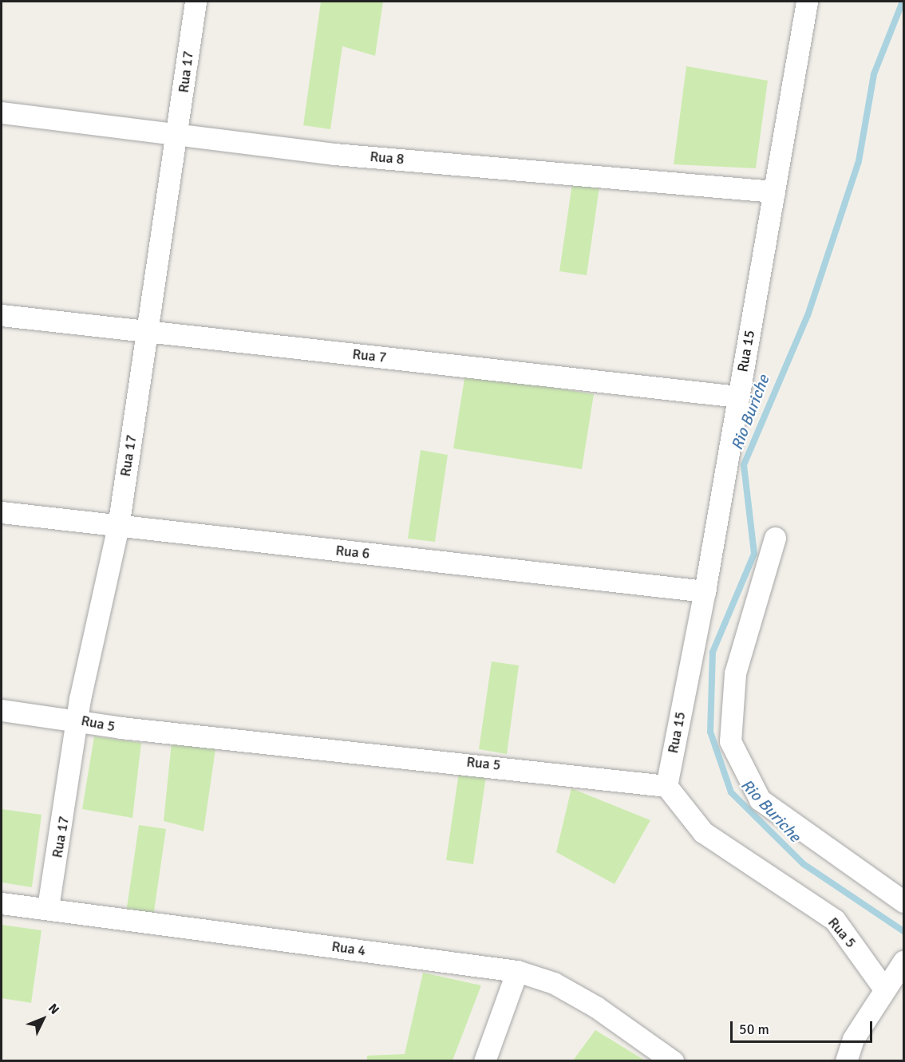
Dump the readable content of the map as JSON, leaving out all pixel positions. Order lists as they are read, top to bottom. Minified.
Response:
{"streets":{"street":["Rua 17","Rua 8","Rua 15","Rua 7","Rua 6","Rua 5","Rua 4"]},"crossings":[["Rua 17","Rua 8"],["Rua 17","Rua 7"],["Rua 17","Rua 6"],["Rua 17","Rua 5"],["Rua 17","Rua 4"],["Rua 8","Rua 15"],["Rua 15","Rua 7"],["Rua 15","Rua 6"],["Rua 15","Rua 5"]],"water":["Rio Buriche"],"scale_bar":"50 m","north":"top right"}
